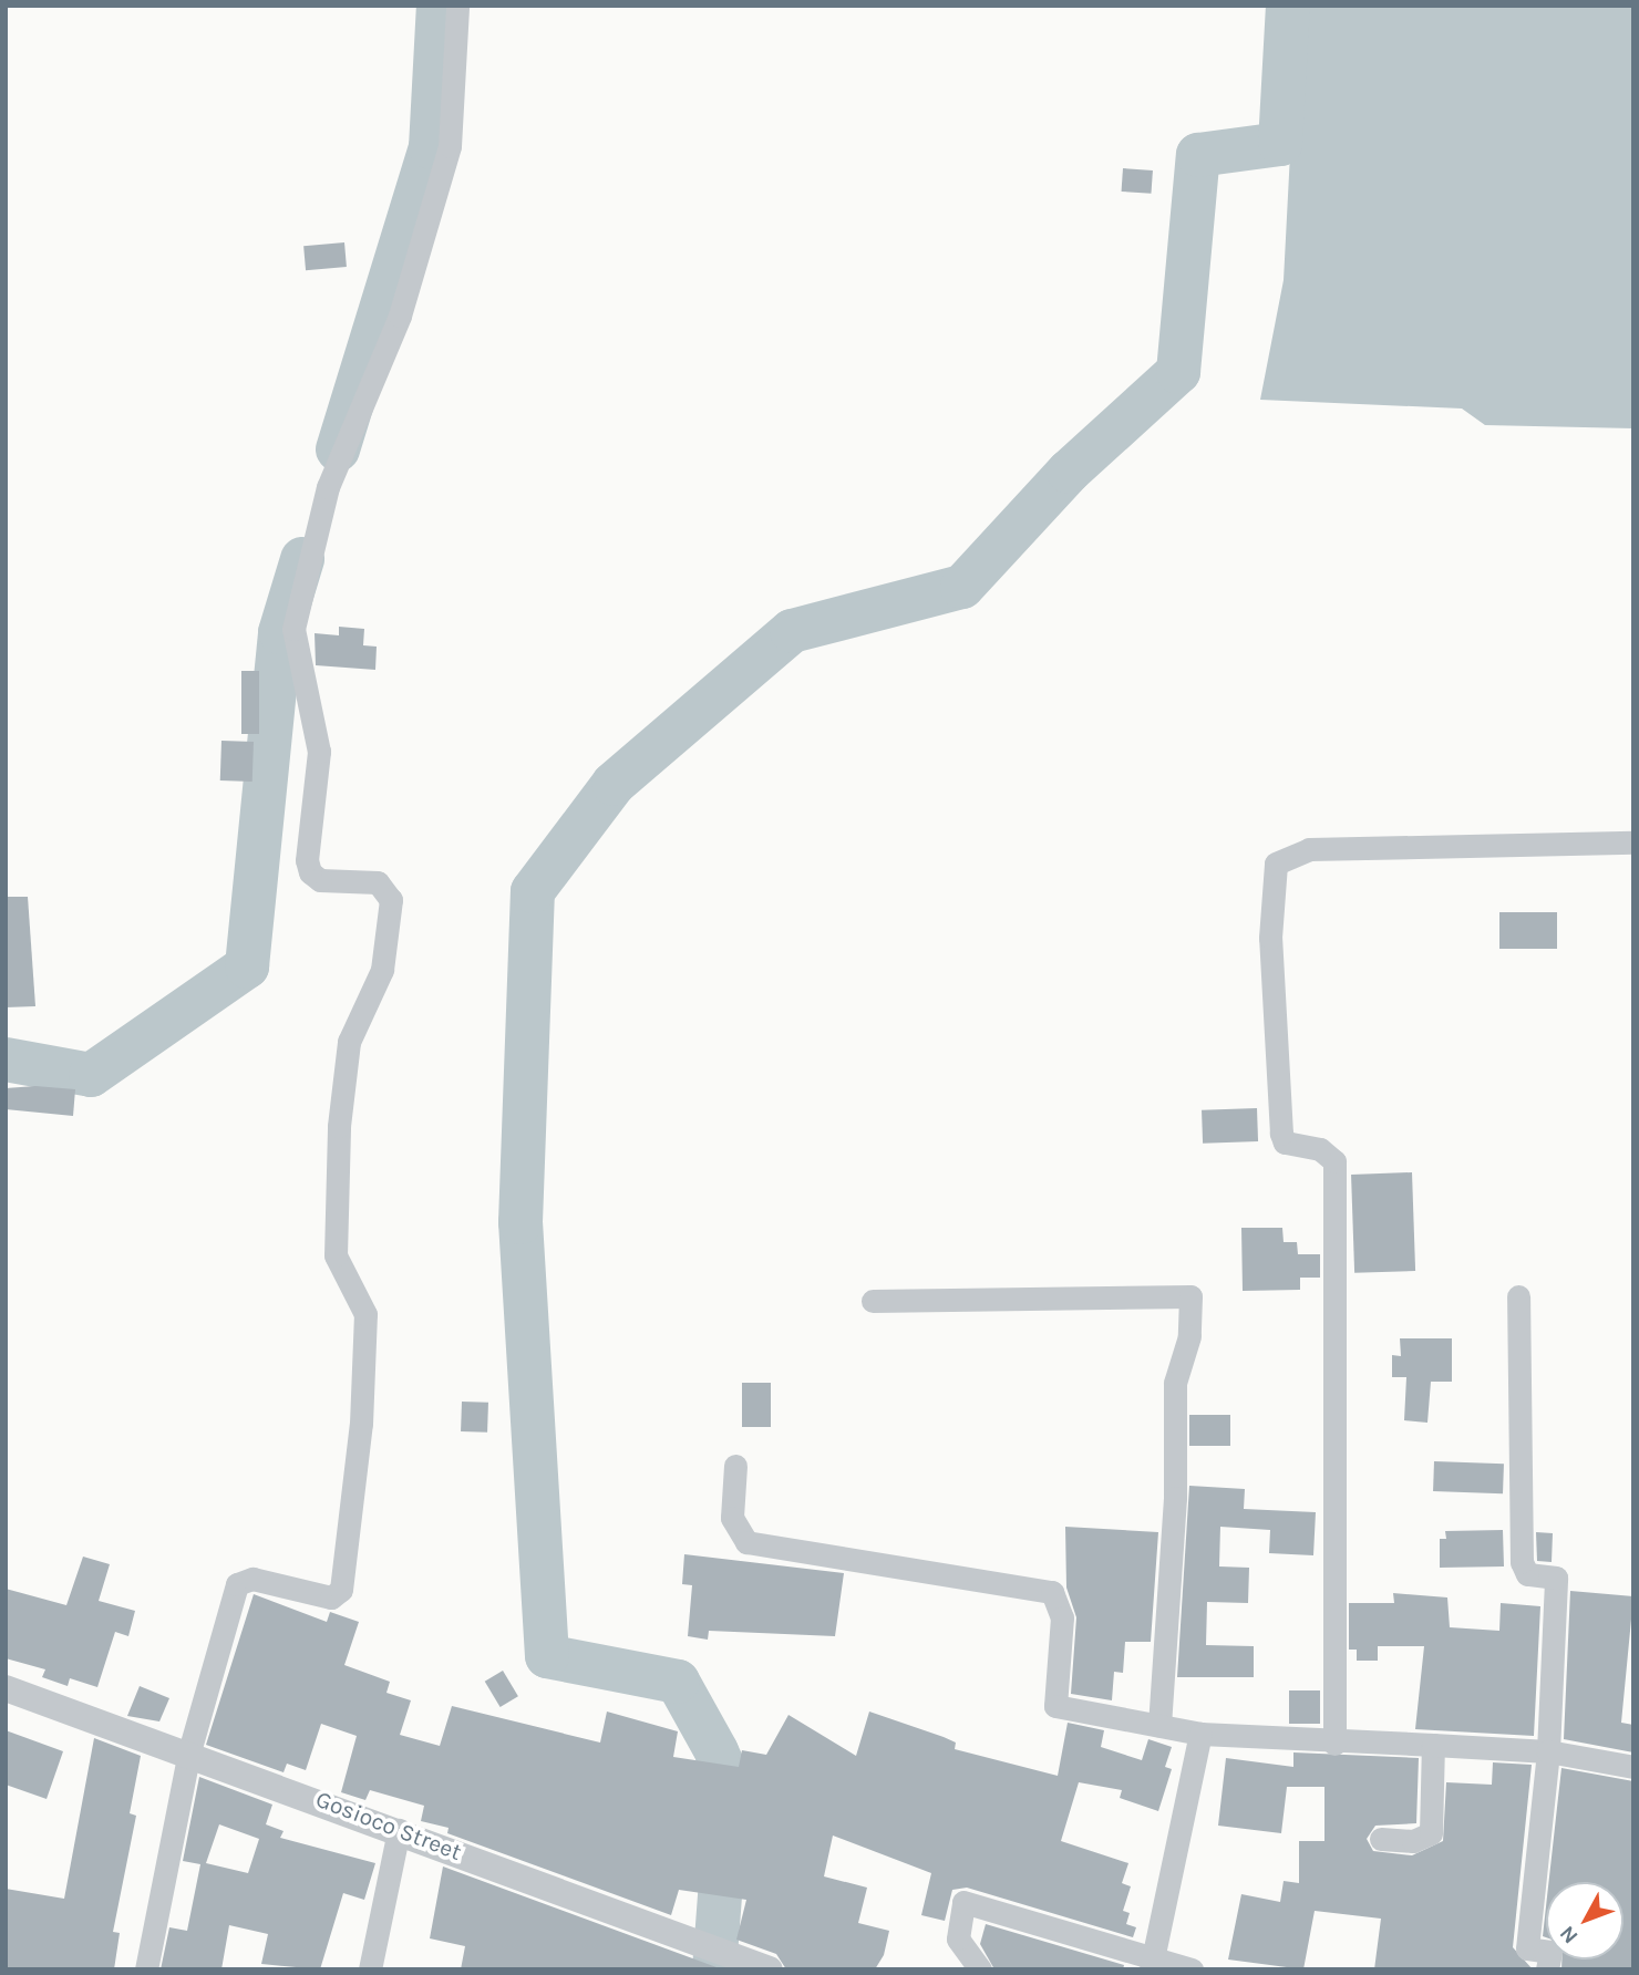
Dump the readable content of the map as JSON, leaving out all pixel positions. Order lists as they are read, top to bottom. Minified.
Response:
{"streets":{"street":["Gosioco Street"]},"north":"bottom left"}
